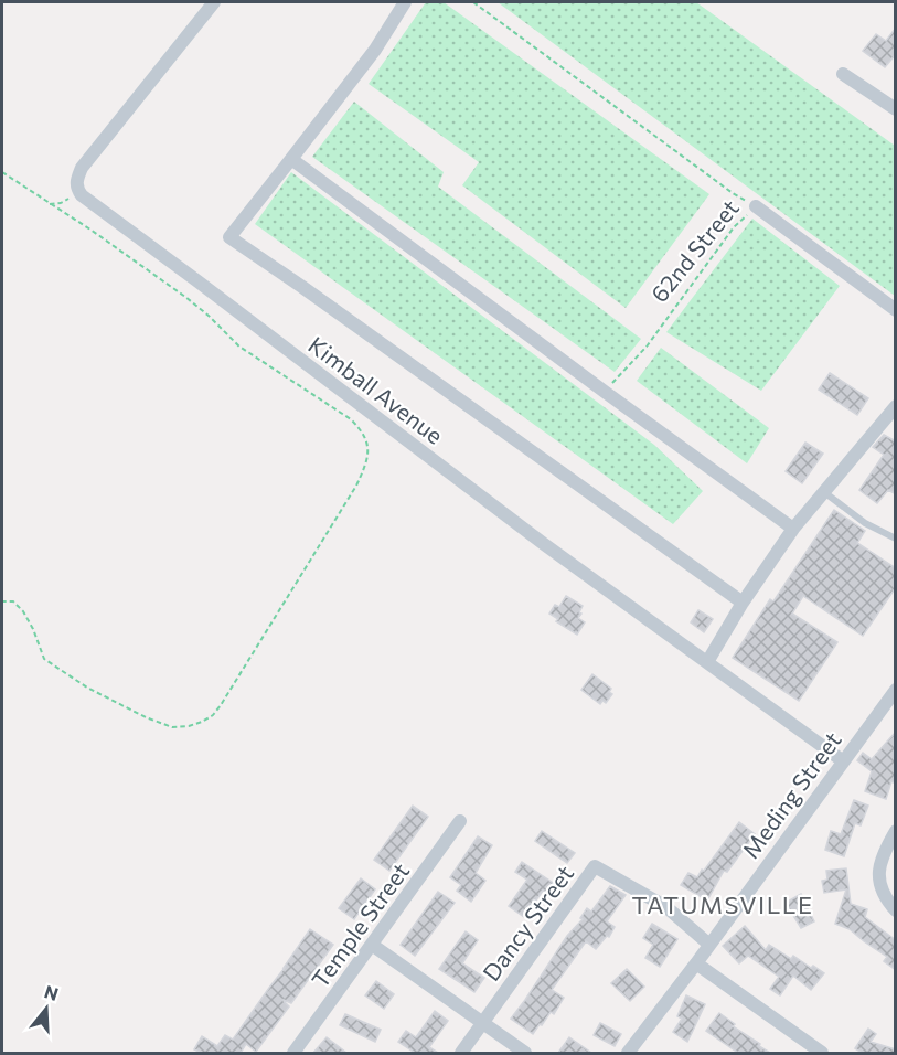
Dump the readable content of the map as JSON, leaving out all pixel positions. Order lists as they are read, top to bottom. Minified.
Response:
{"streets":{"street":["62nd Street","Kimball Avenue","Meding Street","Dancy Street","Temple Street"]},"crossings":[["Kimball Avenue","Meding Street"],["Meding Street","Dancy Street"]],"districts":["TATUMSVILLE"],"north":"top"}
